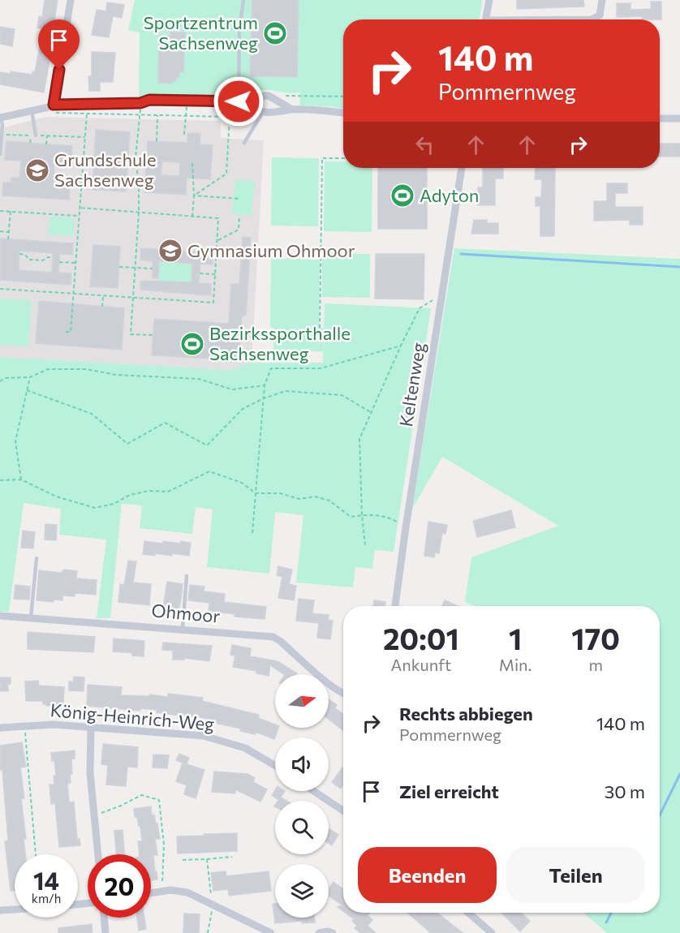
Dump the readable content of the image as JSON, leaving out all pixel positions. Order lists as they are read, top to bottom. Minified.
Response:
{"streets":{"street":["Keltenweg","Ohmoor","König-Heinrich-Weg"]},"places":{"sports":["Sportzentrum Sachsenweg","Adyton","Bezirkssporthalle Sachsenweg"],"school or university":["Grundschule Sachsenweg","Gymnasium Ohmoor"]},"north":"right","page":{"turn":["140 m","Pommernweg"],"eta":["20:01","Ankunft","1","Min.","170","m"],"list":[{"name":"Rechts abbiegen","note":"Pommernweg","value":"140 m"},{"name":"Ziel erreicht","value":"30 m"}],"buttons":["Beenden","Teilen"],"speed":"14 km/h","limit":"20"}}
